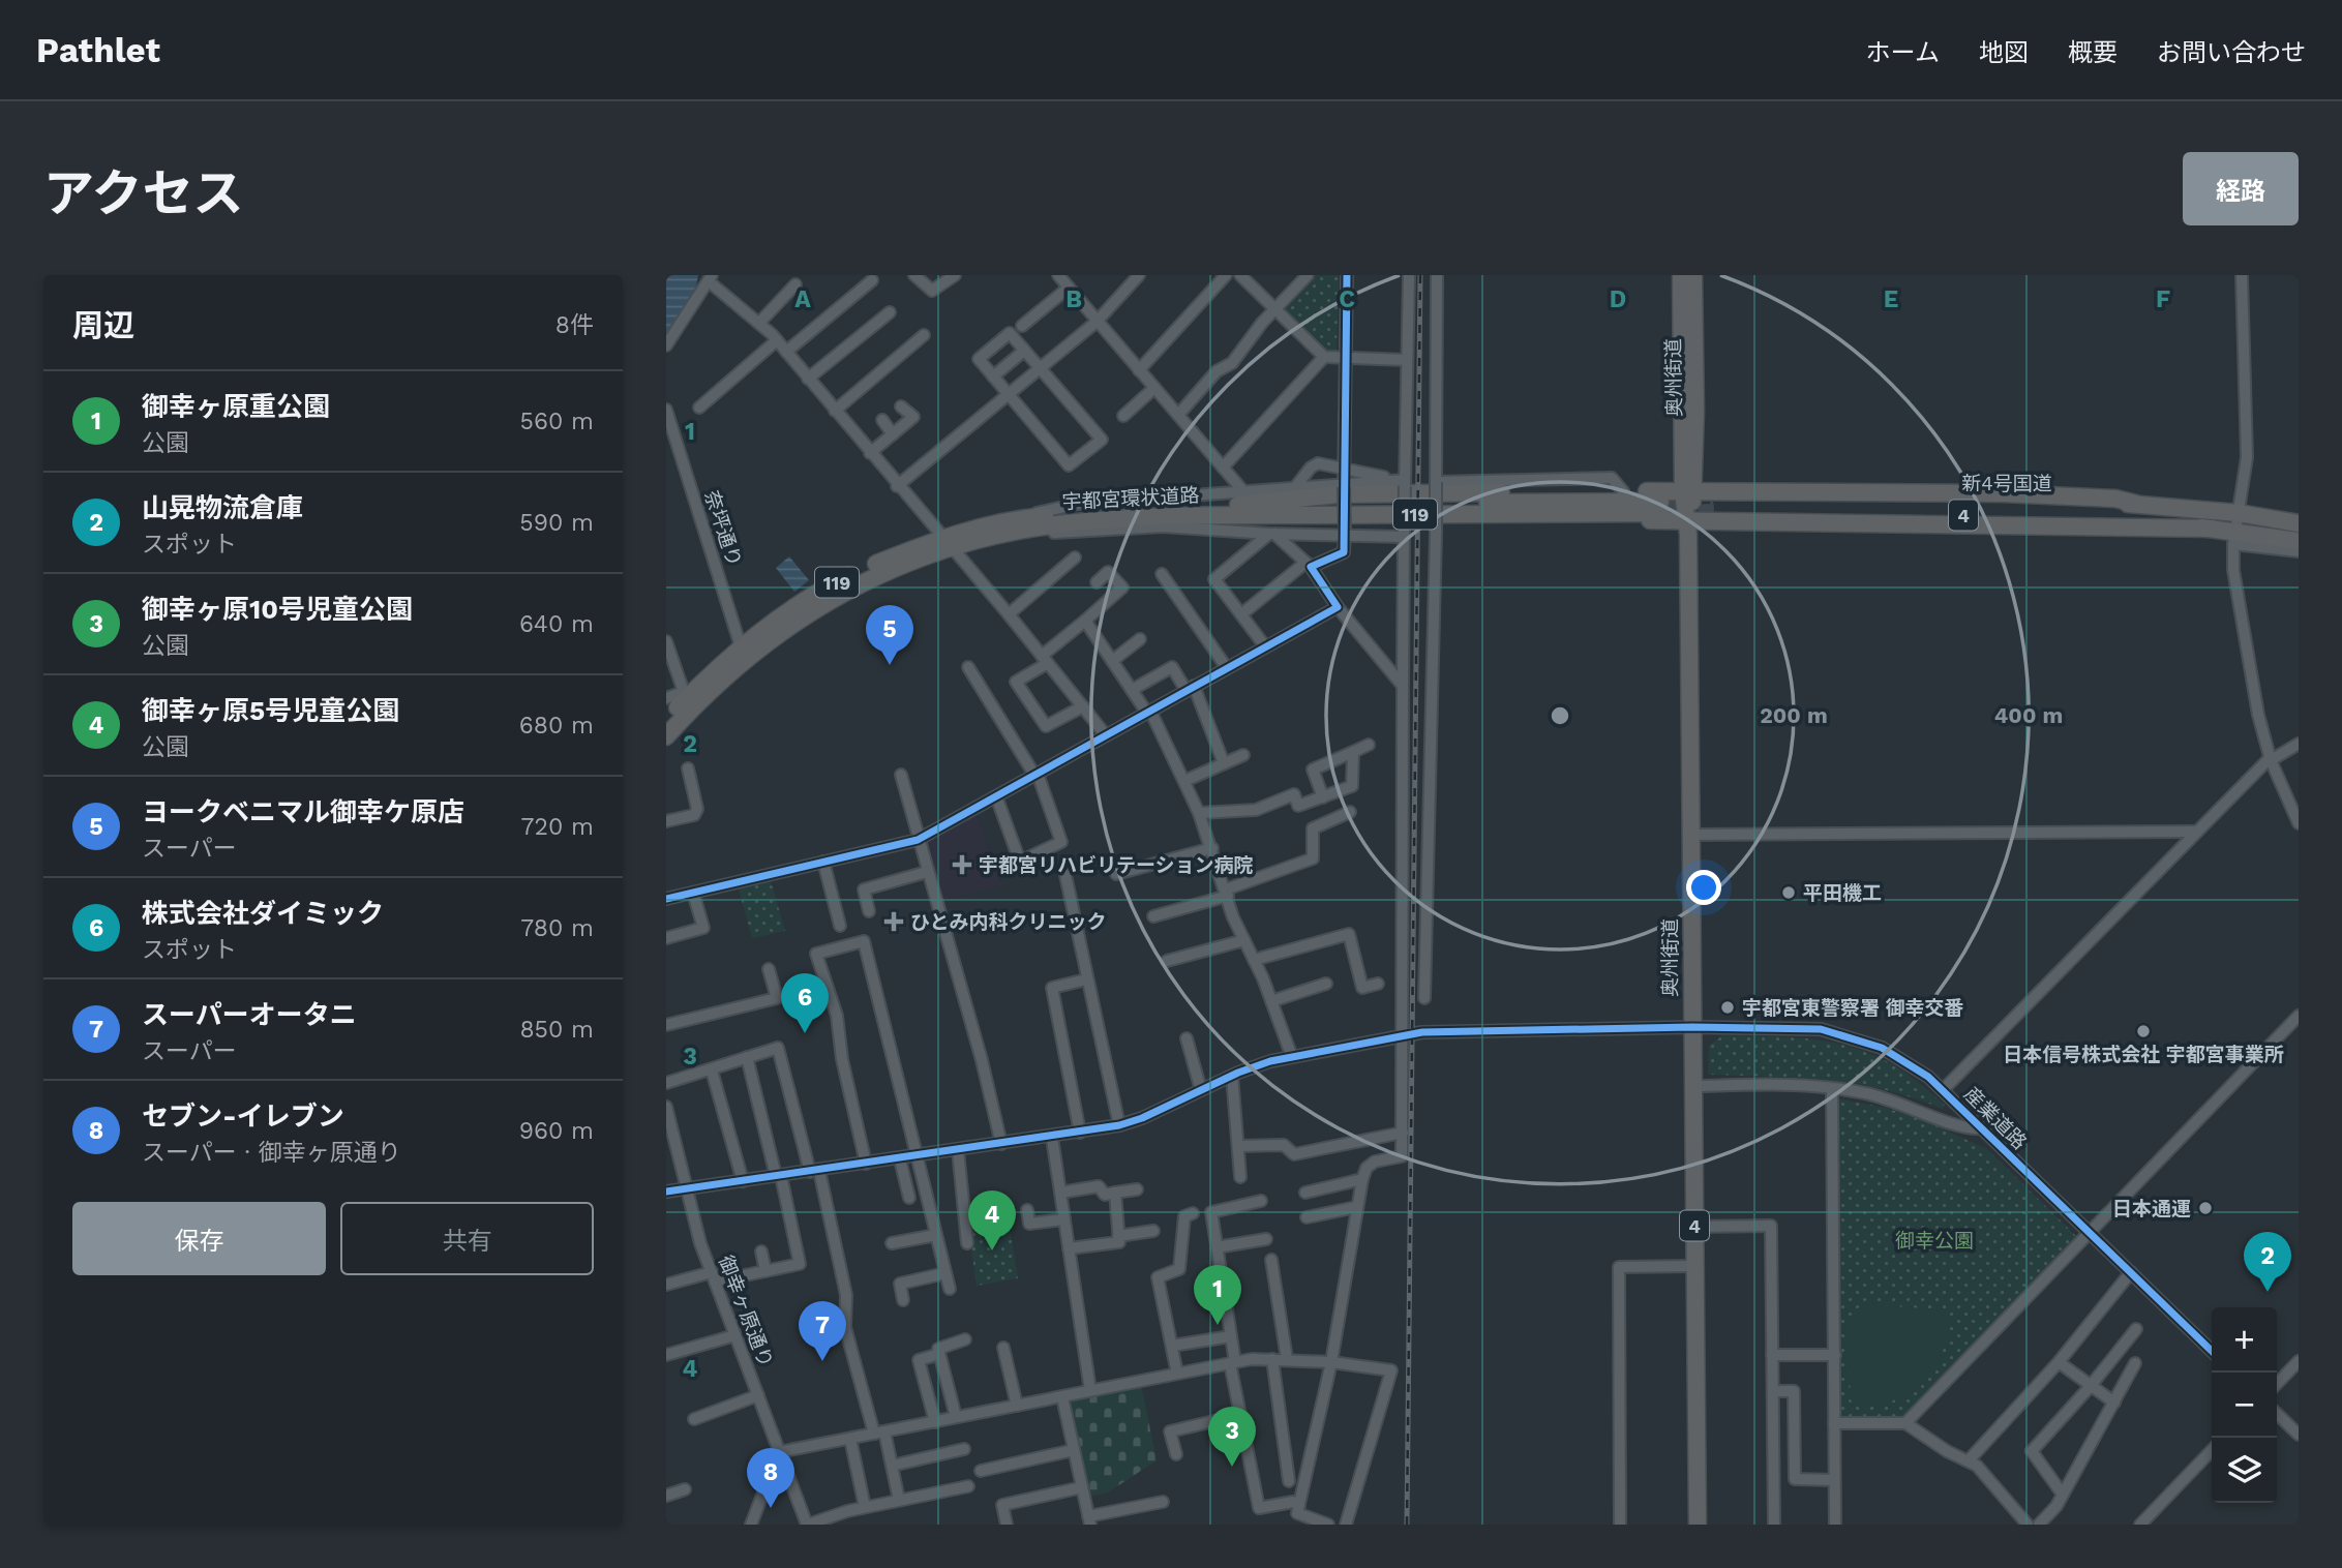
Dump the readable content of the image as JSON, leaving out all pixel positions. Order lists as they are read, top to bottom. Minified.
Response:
{"streets":{"highway":["奥州街道","新4号国道","宇都宮環状道路","119","4"],"street":["奈坪通り","産業道路","御幸ヶ原通り"]},"crossings":[["奥州街道","産業道路"],["宇都宮環状道路","奈坪通り"],["産業道路","御幸ヶ原通り"]],"parks":["御幸公園"],"places":{"health":["宇都宮リハビリテーション病院","ひとみ内科クリニック"],"other":["平田機工","宇都宮東警察署 御幸交番","日本信号株式会社 宇都宮事業所","日本通運"]},"page":{"header":"Pathlet","nav":["ホーム","地図","概要","お問い合わせ"],"title":"アクセス","buttons":["経路",["保存","共有"]],"heading":["周辺","8件"],"list":[{"mark":"1","name":"御幸ヶ原重公園","note":"公園","value":"560 m"},{"mark":"2","name":"山晃物流倉庫","note":"スポット","value":"590 m"},{"mark":"3","name":"御幸ヶ原10号児童公園","note":"公園","value":"640 m"},{"mark":"4","name":"御幸ヶ原5号児童公園","note":"公園","value":"680 m"},{"mark":"5","name":"ヨークベニマル御幸ケ原店","note":"スーパー","value":"720 m"},{"mark":"6","name":"株式会社ダイミック","note":"スポット","value":"780 m"},{"mark":"7","name":"スーパーオータニ","note":"スーパー","value":"850 m"},{"mark":"8","name":"セブン-イレブン","note":"スーパー · 御幸ヶ原通り","value":"960 m"}],"pins":["5","6","4","2","1","7","3","8"],"map_buttons":["+","−"]},"grid":{"columns":["A","B","C","D","E","F"],"rows":["1","2","3","4"]},"rings":["200 m","400 m"]}
